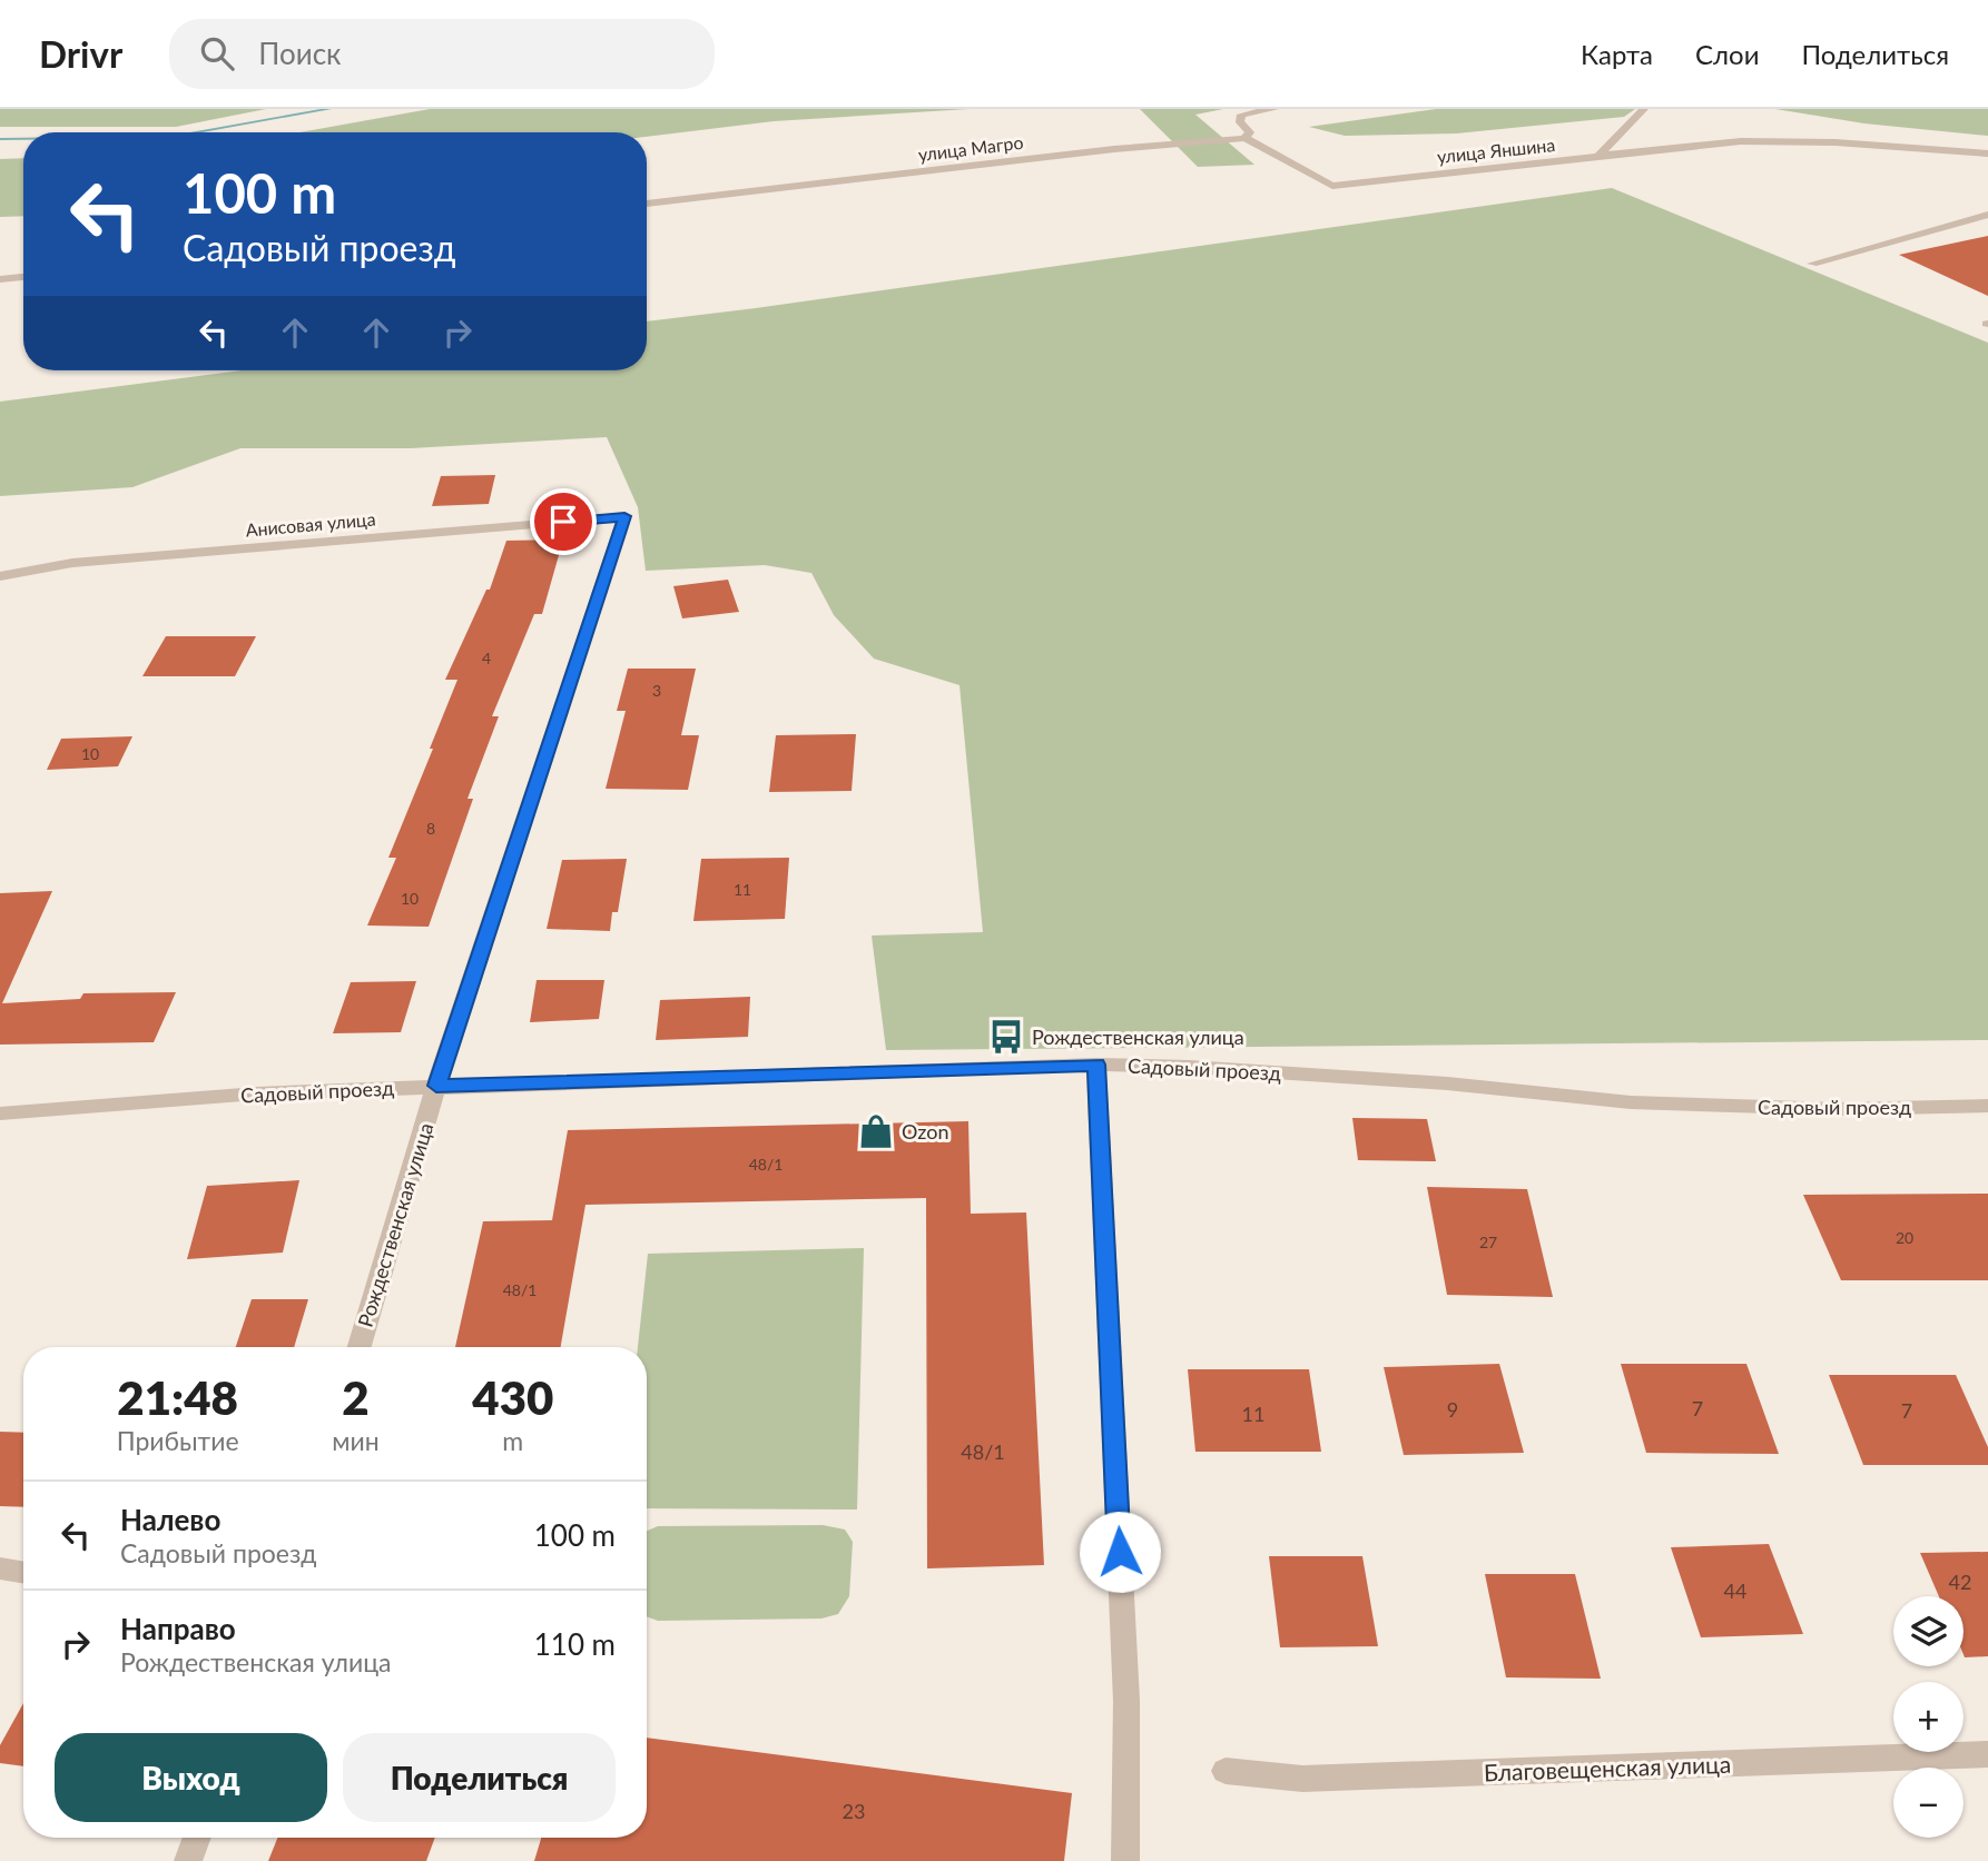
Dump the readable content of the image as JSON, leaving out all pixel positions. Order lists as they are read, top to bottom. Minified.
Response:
{"streets":{"street":["улица Магро","улица Яншина","Анисовая улица","Садовый проезд","Рождественская улица","Благовещенская улица"]},"crossings":[["улица Магро","улица Яншина"],["Анисовая улица","Рождественская улица"],["Садовый проезд","Рождественская улица"]],"places":{"bus stop":["Рождественская улица"],"shop":["Ozon"]},"house_numbers":["4","3","10","8","11","10","48/1","20","27","48/1","7","9","7","11","48/1","42","44","23"],"page":{"header":"Drivr","search":"Поиск","nav":["Карта","Слои","Поделиться"],"turn":["100 m","Садовый проезд"],"eta":["21:48","Прибытие","2","мин","430","m"],"list":[{"name":"Налево","note":"Садовый проезд","value":"100 m"},{"name":"Направо","note":"Рождественская улица","value":"110 m"}],"map_buttons":["+","−"],"buttons":["Выход","Поделиться"]}}
